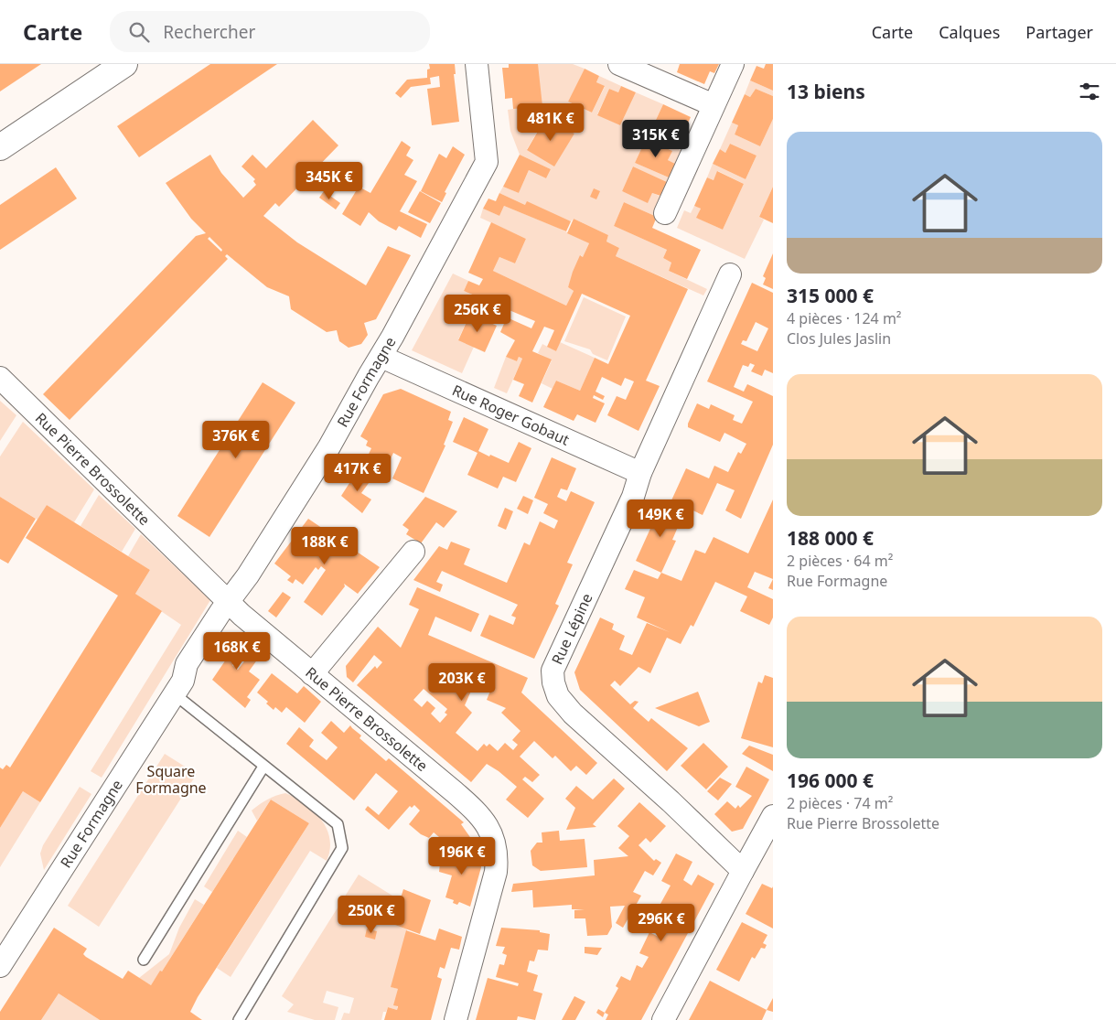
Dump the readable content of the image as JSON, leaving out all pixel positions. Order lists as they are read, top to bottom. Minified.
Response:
{"streets":{"street":["Rue Formagne","Rue Roger Gobaut","Rue Pierre Brossolette","Rue Lépine"]},"crossings":[["Rue Formagne","Rue Roger Gobaut"],["Rue Formagne","Rue Pierre Brossolette"],["Rue Roger Gobaut","Rue Lépine"]],"parks":["Square Formagne"],"page":{"header":"Carte","search":"Rechercher","nav":["Carte","Calques","Partager"],"heading":"13 biens","price":["481K €","315K €","345K €","256K €","376K €","417K €","149K €","188K €","168K €","203K €","196K €","250K €","296K €"],"list":[{"name":"315 000 €","note":"4 pièces · 124 m² · Clos Jules Jaslin"},{"name":"188 000 €","note":"2 pièces · 64 m² · Rue Formagne"},{"name":"196 000 €","note":"2 pièces · 74 m² · Rue Pierre Brossolette"}]}}
